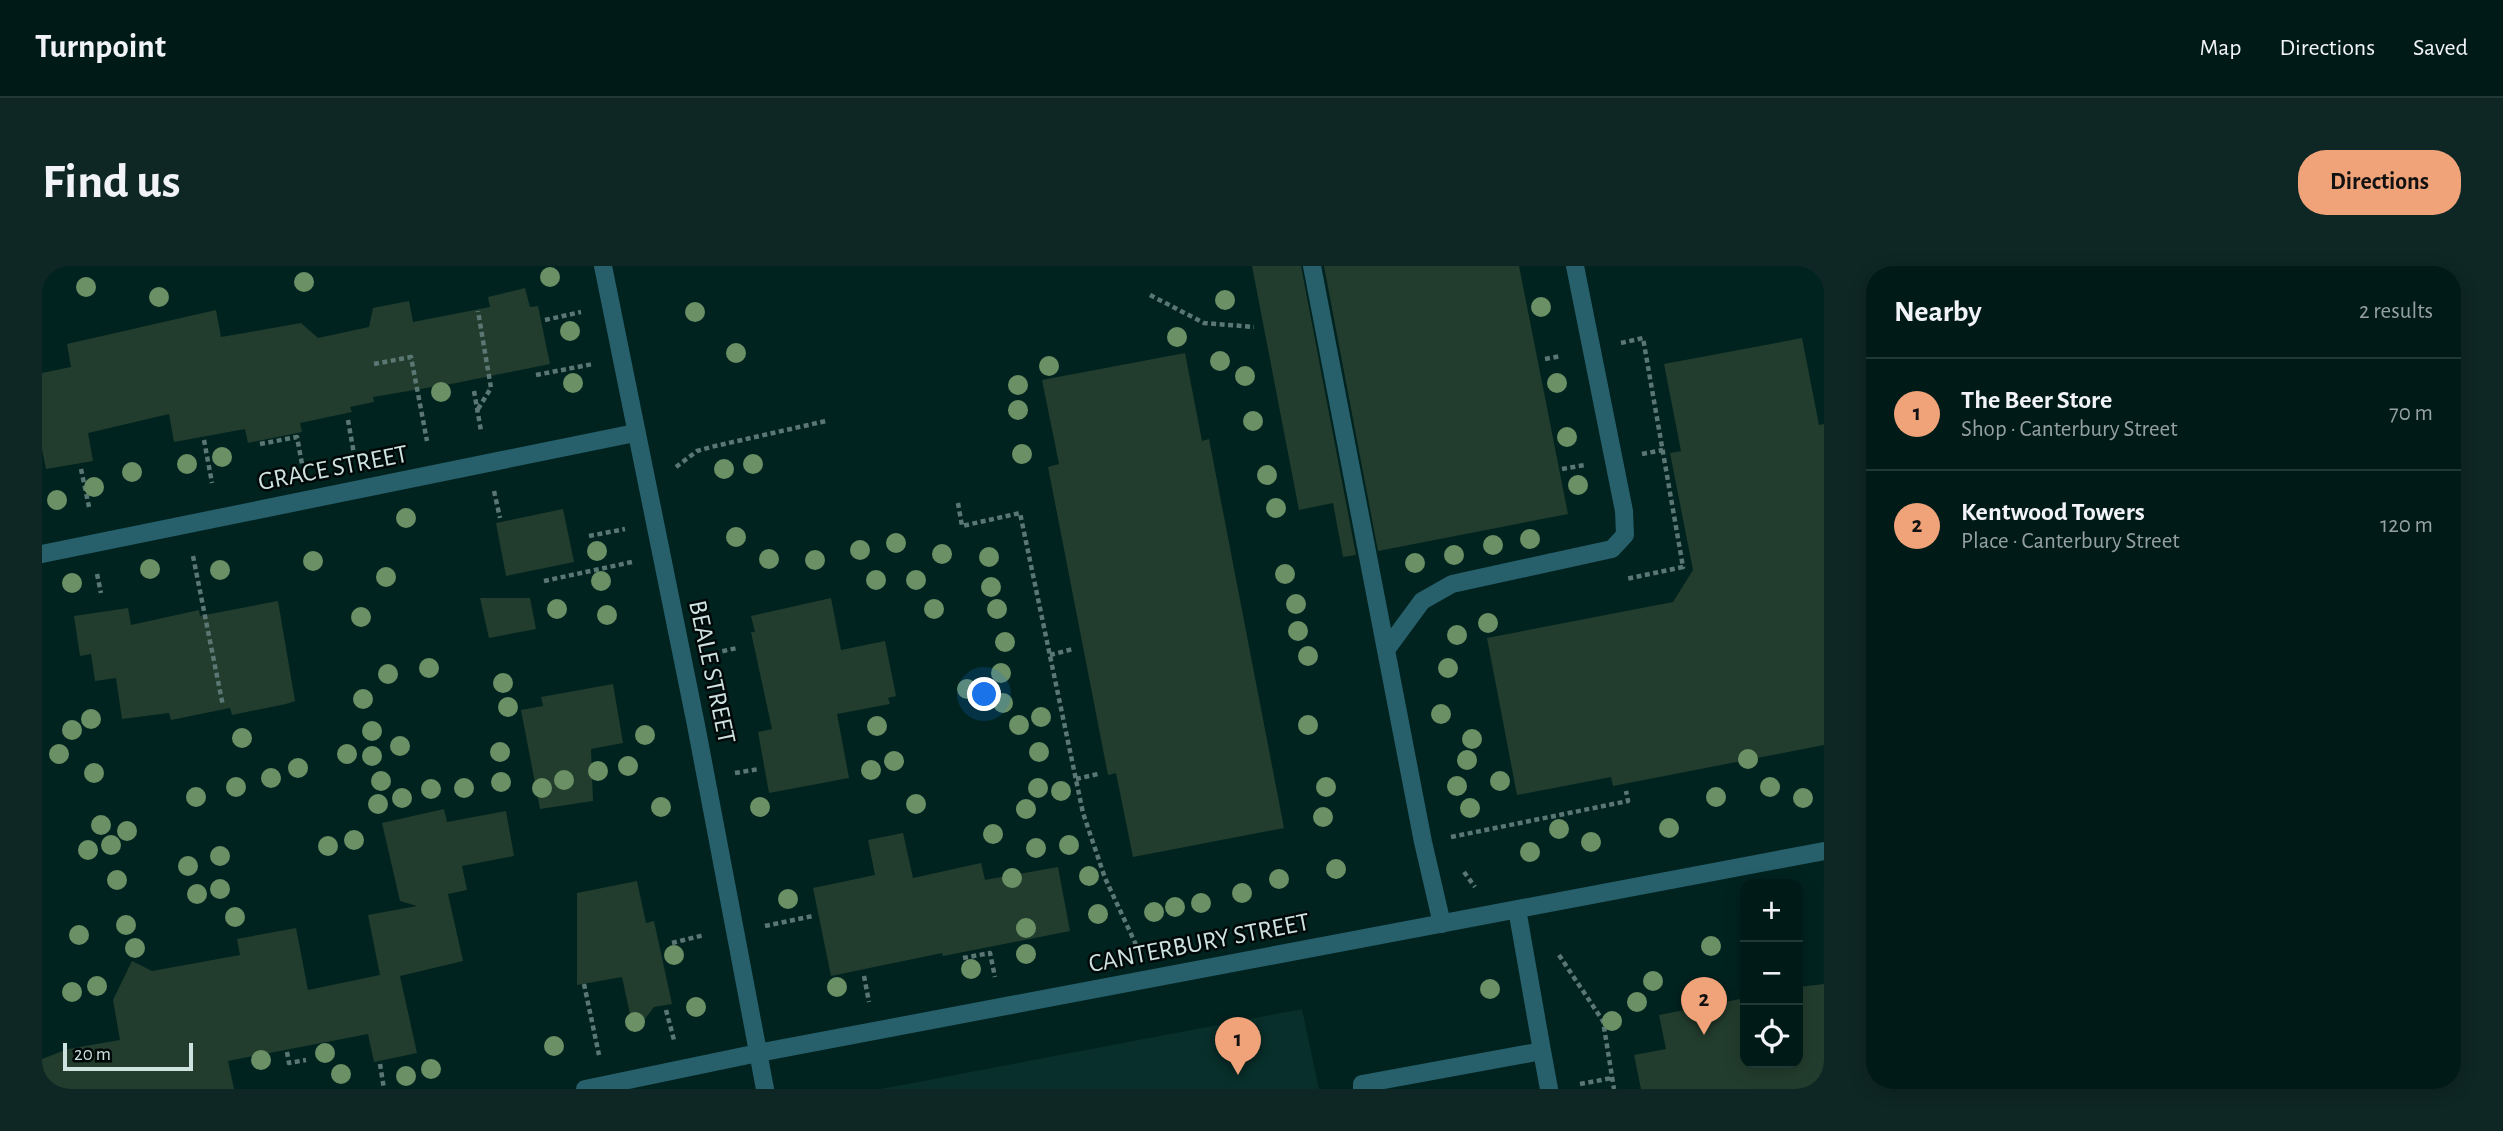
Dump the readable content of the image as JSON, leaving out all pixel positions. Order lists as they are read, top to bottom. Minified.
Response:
{"streets":{"street":["GRACE STREET","BEALE STREET","CANTERBURY STREET"]},"crossings":[["GRACE STREET","BEALE STREET"],["BEALE STREET","CANTERBURY STREET"]],"scale_bar":"20 m","page":{"header":"Turnpoint","nav":["Map","Directions","Saved"],"buttons":"Directions","title":"Find us","heading":["Nearby","2 results"],"list":[{"mark":"1","name":"The Beer Store","note":"Shop · Canterbury Street","value":"70 m"},{"mark":"2","name":"Kentwood Towers","note":"Place · Canterbury Street","value":"120 m"}],"map_buttons":["+","−"],"pins":["2","1"],"scale":"20 m"}}
